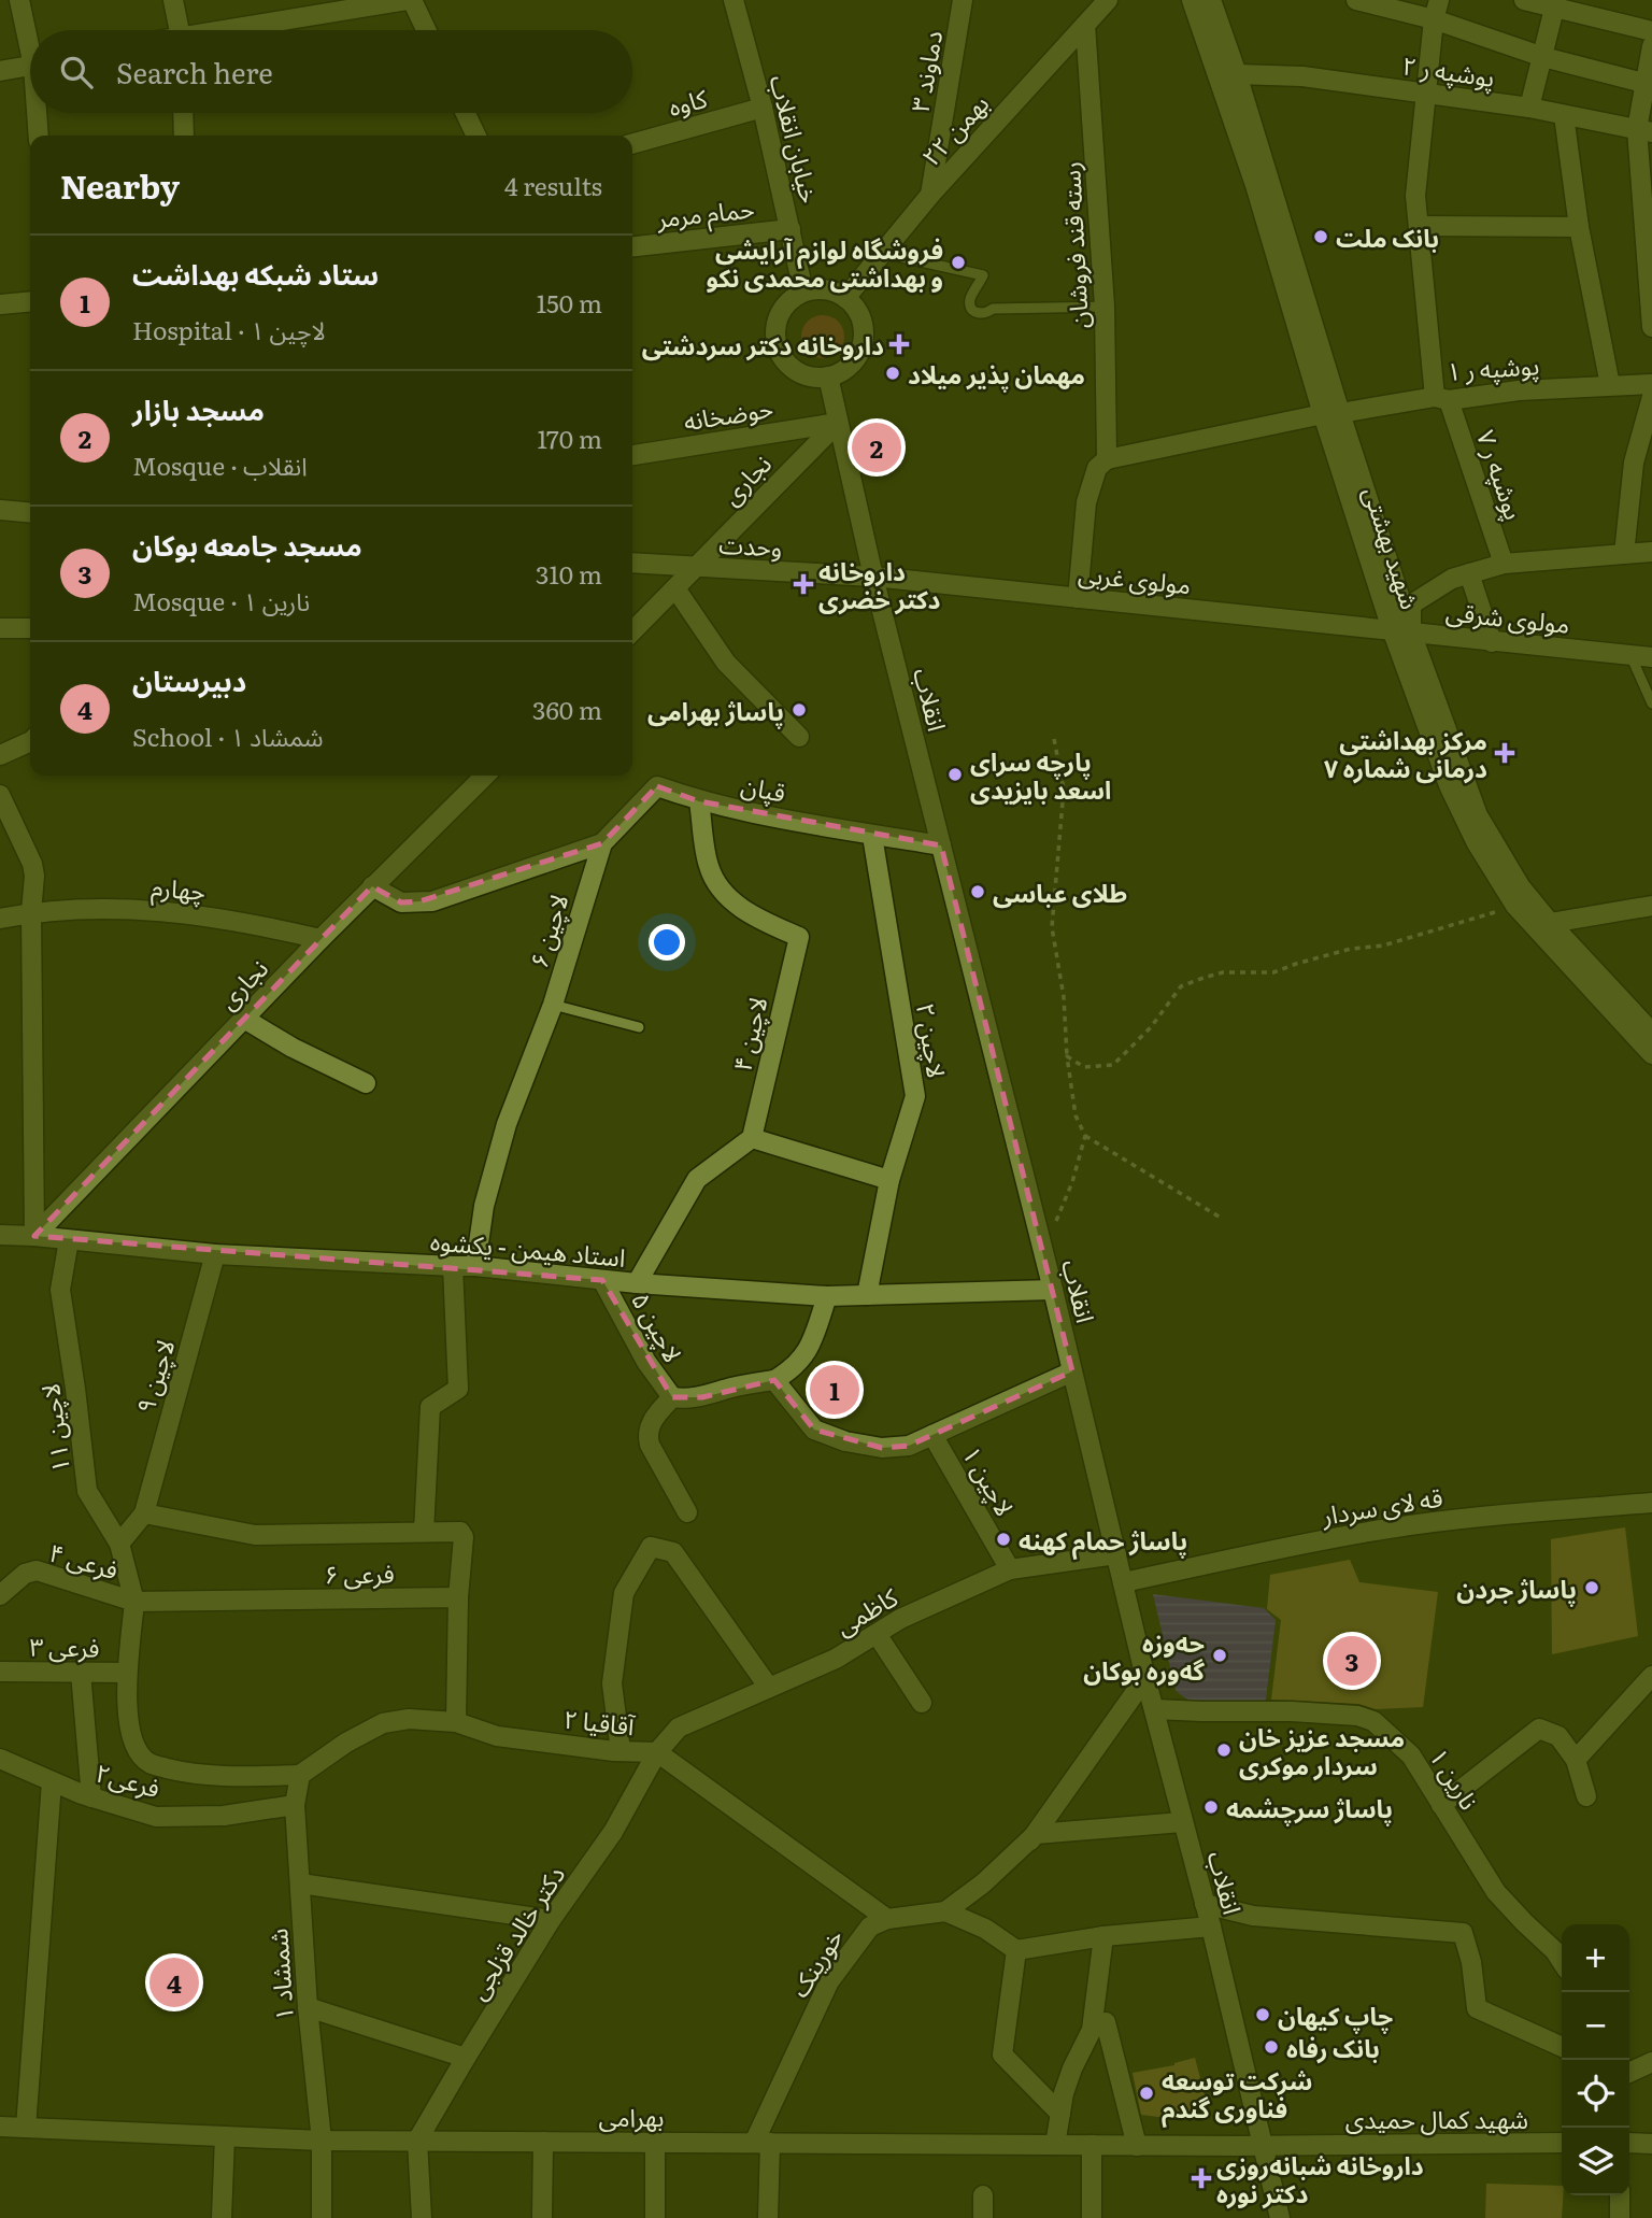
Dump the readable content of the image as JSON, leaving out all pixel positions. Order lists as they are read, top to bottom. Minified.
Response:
{"streets":{"street":["پوشپه ر ۲","دماوند ۳","کاوه","۲۲ بهمن","خیابان انقلاب","حمام مرمر","رسته قند فروشان","۱ پوشپه ر","حوضخانه","پوشپه ر ۷","نجاری","وحدت","شهید بهشتی","مولوی غربی","مولوی شرقی","انقلاب","قپان","چهارم","لاچین ۶","لاچین ۴","لاچین ۲","استاد هیمن - یکشوه","لاچین ۵","لاچین ۹","لاچین ۱۱","لاچین ۱","قه لای سردار","فرعی ۴","فرعی ۶","کاظمی","فرعی ۳","آقاقیا ۲","نارین ۱","فرعی۲","دکتر خالد قزلجی","خورینک","شمشاد ۱","بهرامی","شهید کمال حمیدی"]},"crossings":[["پوشپه ر ۲","پوشپه ر ۷"],["پوشپه ر ۲","شهید بهشتی"],["دماوند ۳","۲۲ بهمن"],["کاوه","خیابان انقلاب"],["۲۲ بهمن","خیابان انقلاب"],["۲۲ بهمن","رسته قند فروشان"],["۲۲ بهمن","انقلاب"],["خیابان انقلاب","حمام مرمر"],["خیابان انقلاب","انقلاب"],["رسته قند فروشان","۱ پوشپه ر"],["رسته قند فروشان","مولوی غربی"],["۱ پوشپه ر","پوشپه ر ۷"],["۱ پوشپه ر","شهید بهشتی"],["حوضخانه","نجاری"],["حوضخانه","انقلاب"],["پوشپه ر ۷","مولوی شرقی"],["نجاری","وحدت"],["نجاری","انقلاب"],["نجاری","چهارم"],["نجاری","لاچین ۶"],["نجاری","استاد هیمن - یکشوه"],["وحدت","مولوی غربی"],["وحدت","انقلاب"],["شهید بهشتی","مولوی غربی"],["شهید بهشتی","مولوی شرقی"],["مولوی غربی","مولوی شرقی"],["مولوی غربی","انقلاب"],["انقلاب","قپان"],["انقلاب","استاد هیمن - یکشوه"],["انقلاب","قه لای سردار"],["انقلاب","کاظمی"],["انقلاب","نارین ۱"],["انقلاب","بهرامی"],["انقلاب","شهید کمال حمیدی"],["قپان","لاچین ۶"],["قپان","لاچین ۴"],["قپان","لاچین ۲"],["لاچین ۶","استاد هیمن - یکشوه"],["لاچین ۲","استاد هیمن - یکشوه"],["استاد هیمن - یکشوه","لاچین ۵"],["استاد هیمن - یکشوه","لاچین ۹"],["استاد هیمن - یکشوه","لاچین ۱۱"],["لاچین ۱۱","فرعی ۴"],["لاچین ۱۱","فرعی ۶"],["لاچین ۱","کاظمی"],["فرعی ۴","فرعی ۶"],["فرعی ۴","فرعی ۳"],["کاظمی","آقاقیا ۲"],["کاظمی","دکتر خالد قزلجی"],["آقاقیا ۲","دکتر خالد قزلجی"],["آقاقیا ۲","خورینک"],["فرعی۲","شمشاد ۱"],["دکتر خالد قزلجی","بهرامی"],["خورینک","بهرامی"],["شمشاد ۱","بهرامی"],["بهرامی","شهید کمال حمیدی"]],"places":{"other":["بانک ملت","فروشگاه لوازم آرایشی و بهداشتی محمدی نکو","مهمان پذیر میلاد","پاساژ بهرامی","پارچه سرای اسعد بایزیدی","طلای عباسی","پاساژ حمام کهنه","پاساژ جردن","حه‌وزه گه‌وره بوکان","مسجد عزیز خان سردار موکری","پاساژ سرچشمه","چاپ کیهان","بانک رفاه","شرکت توسعه فناوری گندم"],"health":["داروخانه دکتر سردشتی","داروخانه دکتر خضری","مرکز بهداشتی درمانی شماره ۷","داروخانه شبانه‌روزی دکتر نوره"]},"page":{"search":"Search here","heading":["Nearby","4 results"],"list":[{"mark":"1","name":"ستاد شبکه بهداشت","note":"Hospital · لاچین ۱","value":"150 m"},{"mark":"2","name":"مسجد بازار","note":"Mosque · انقلاب","value":"170 m"},{"mark":"3","name":"مسجد جامعه بوکان","note":"Mosque · نارین ۱","value":"310 m"},{"mark":"4","name":"دبیرستان","note":"School · شمشاد ۱","value":"360 m"}],"pins":["2","1","3","4"],"map_buttons":["+","−"]}}
